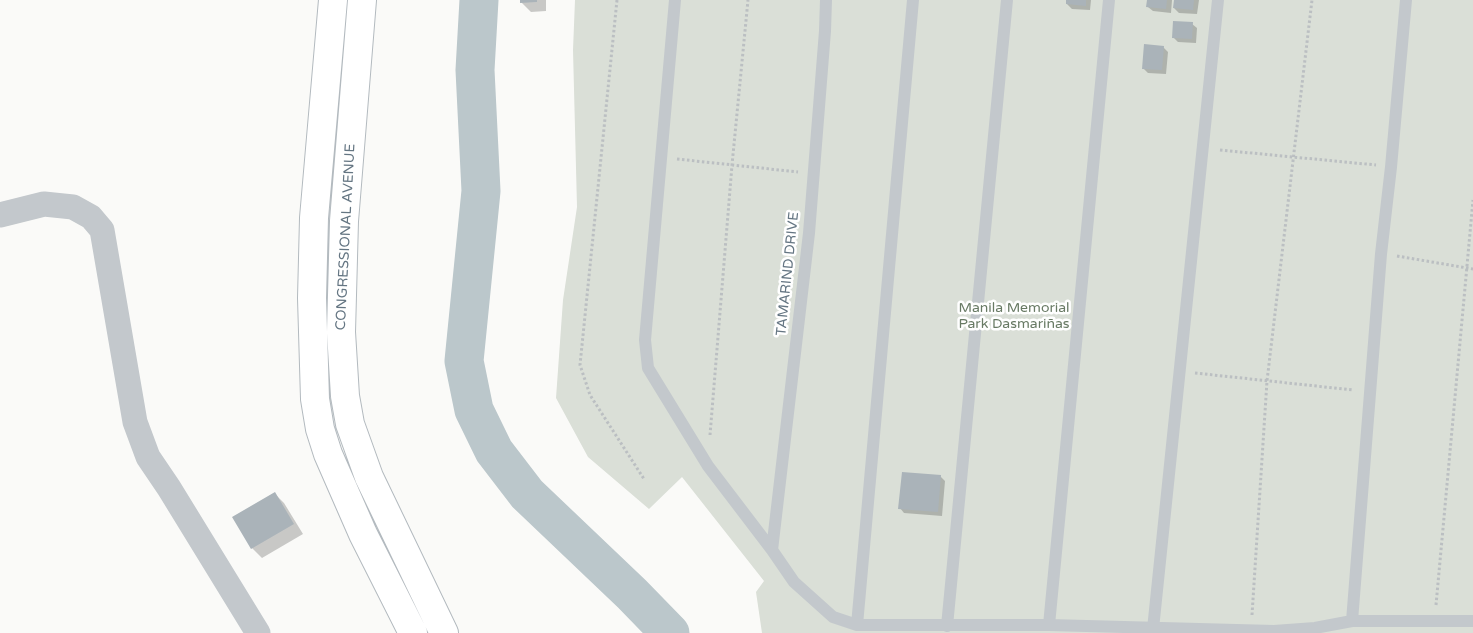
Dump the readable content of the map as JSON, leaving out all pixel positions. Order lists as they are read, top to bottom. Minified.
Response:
{"streets":{"main road":["CONGRESSIONAL AVENUE"],"lane":["TAMARIND DRIVE"]},"parks":["Manila Memorial Park Dasmariñas"]}
